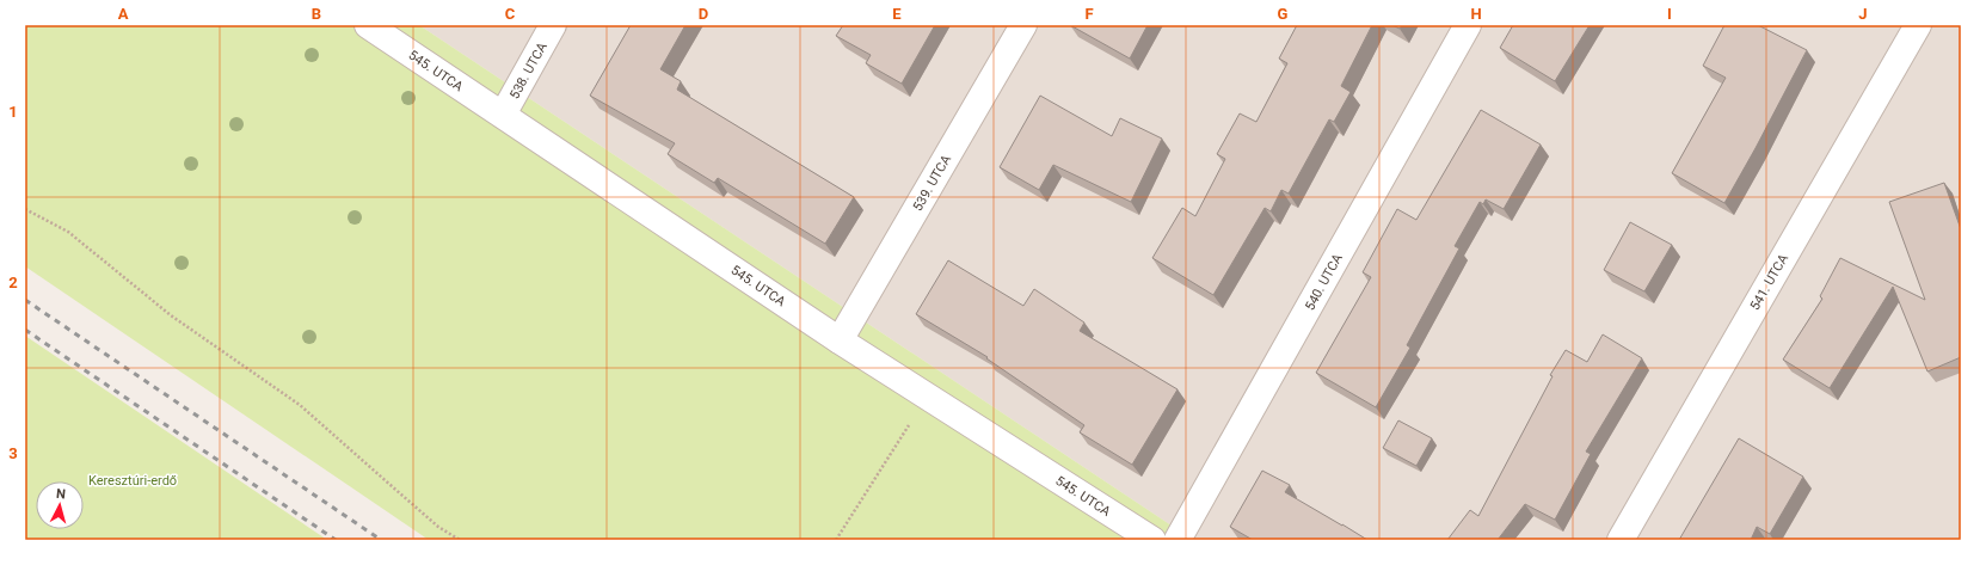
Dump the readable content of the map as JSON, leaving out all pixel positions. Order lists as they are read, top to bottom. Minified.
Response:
{"streets":{"street":["545. UTCA","538. UTCA","539. UTCA","540. UTCA","541. UTCA"]},"crossings":[["545. UTCA","538. UTCA"],["545. UTCA","539. UTCA"]],"parks":["Keresztúri-erdő"],"north":"top","grid":{"columns":["A","B","C","D","E","F","G","H","I","J"],"rows":["1","2","3"]}}
